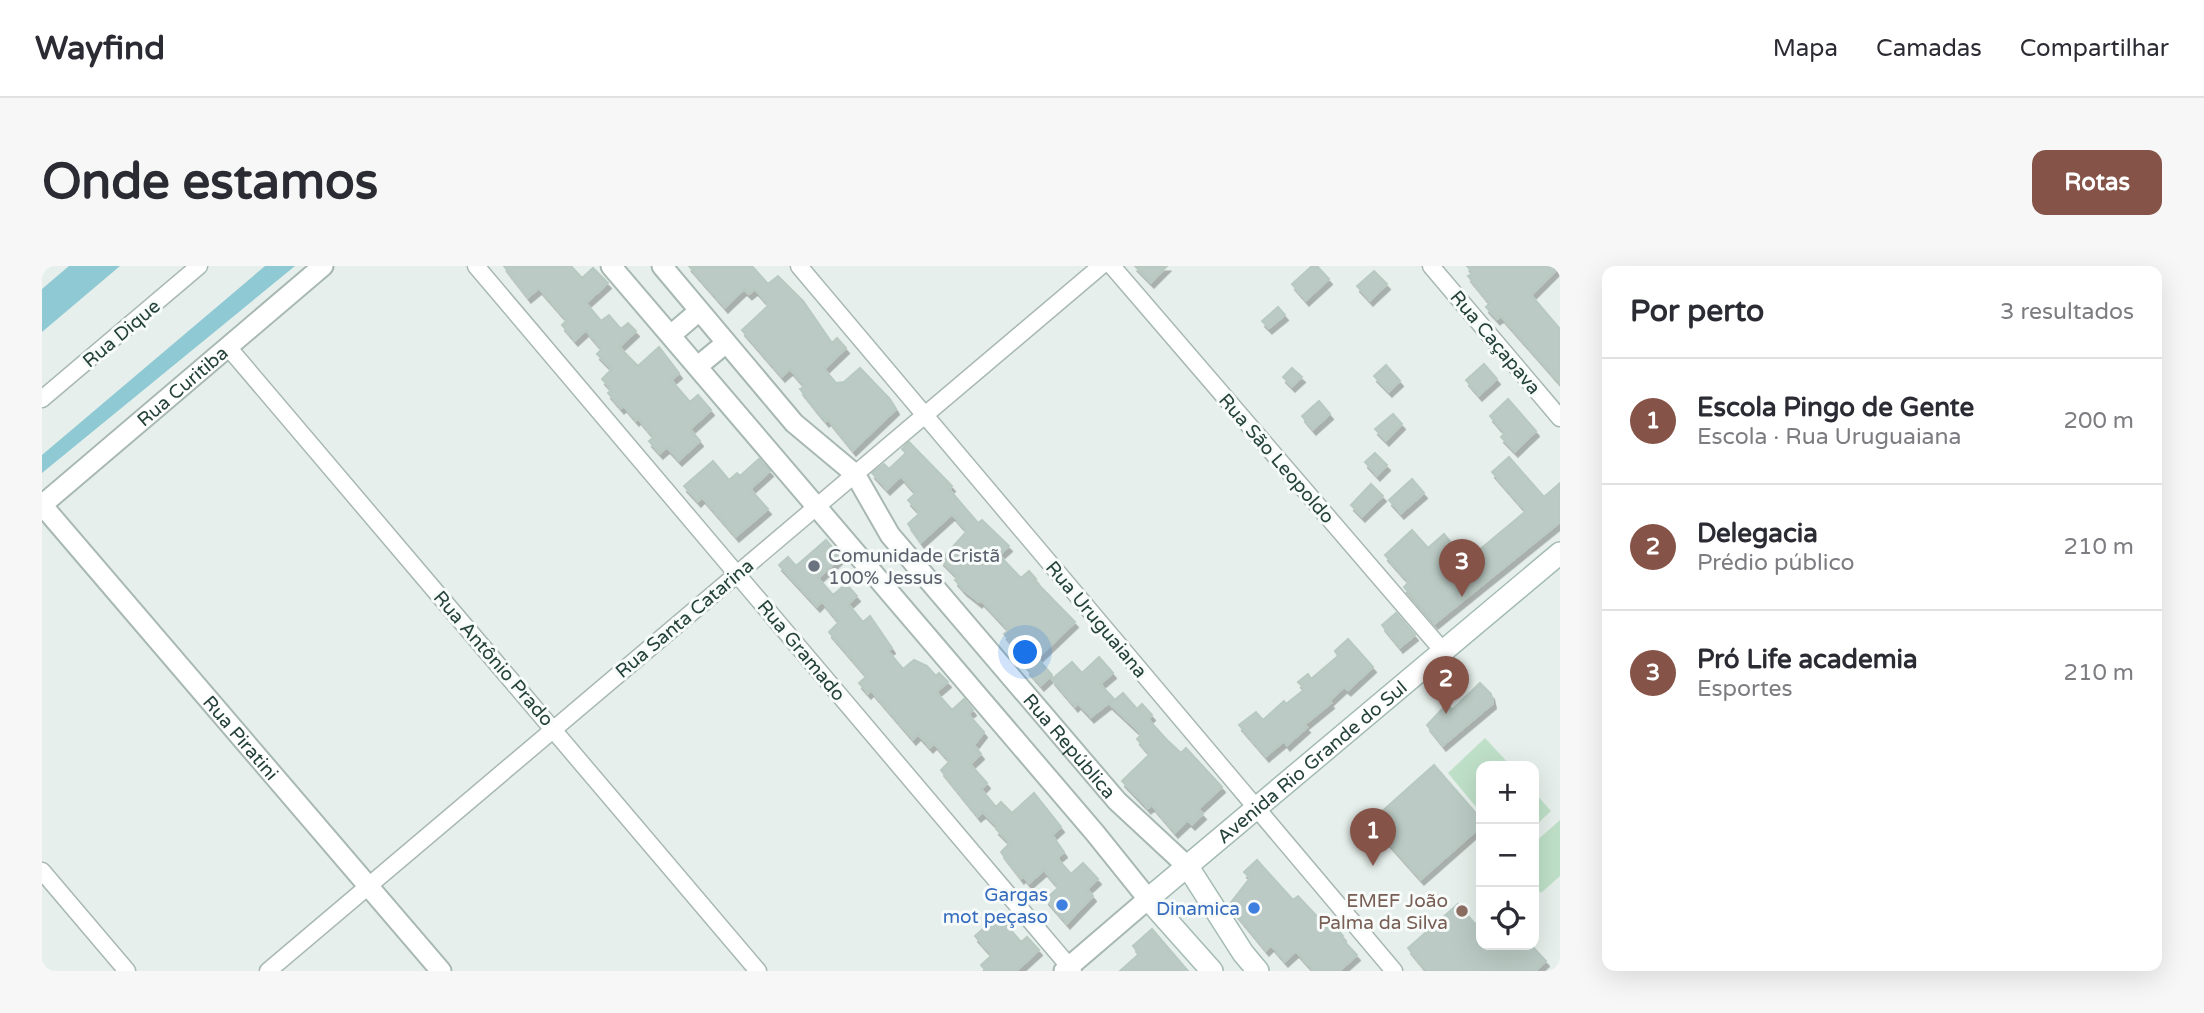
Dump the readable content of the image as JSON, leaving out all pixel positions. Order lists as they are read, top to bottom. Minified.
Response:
{"streets":{"main road":["Rua República","Avenida Rio Grande do Sul"],"street":["Rua Dique","Rua Caçapava","Rua Curitiba","Rua São Leopoldo","Rua Santa Catarina","Rua Uruguaiana","Rua Gramado","Rua Antônio Prado","Rua Piratini"]},"crossings":[["Rua Curitiba","Rua Antônio Prado"],["Rua Curitiba","Rua Piratini"],["Rua São Leopoldo","Avenida Rio Grande do Sul"],["Rua Santa Catarina","Rua Uruguaiana"],["Rua Santa Catarina","Rua Gramado"],["Rua Santa Catarina","Rua Antônio Prado"],["Rua Santa Catarina","Rua Piratini"],["Rua Santa Catarina","Rua República"],["Rua Uruguaiana","Avenida Rio Grande do Sul"],["Rua Gramado","Avenida Rio Grande do Sul"],["Rua República","Avenida Rio Grande do Sul"]],"places":["Comunidade Cristã 100% Jessus","Gargas mot peçaso","Dinamica","EMEF João Palma da Silva"],"page":{"header":"Wayfind","nav":["Mapa","Camadas","Compartilhar"],"buttons":"Rotas","title":"Onde estamos","heading":["Por perto","3 resultados"],"list":[{"mark":"1","name":"Escola Pingo de Gente","note":"Escola · Rua Uruguaiana","value":"200 m"},{"mark":"2","name":"Delegacia","note":"Prédio público","value":"210 m"},{"mark":"3","name":"Pró Life academia","note":"Esportes","value":"210 m"}],"pins":["3","2","1"],"map_buttons":["+","−"]}}
